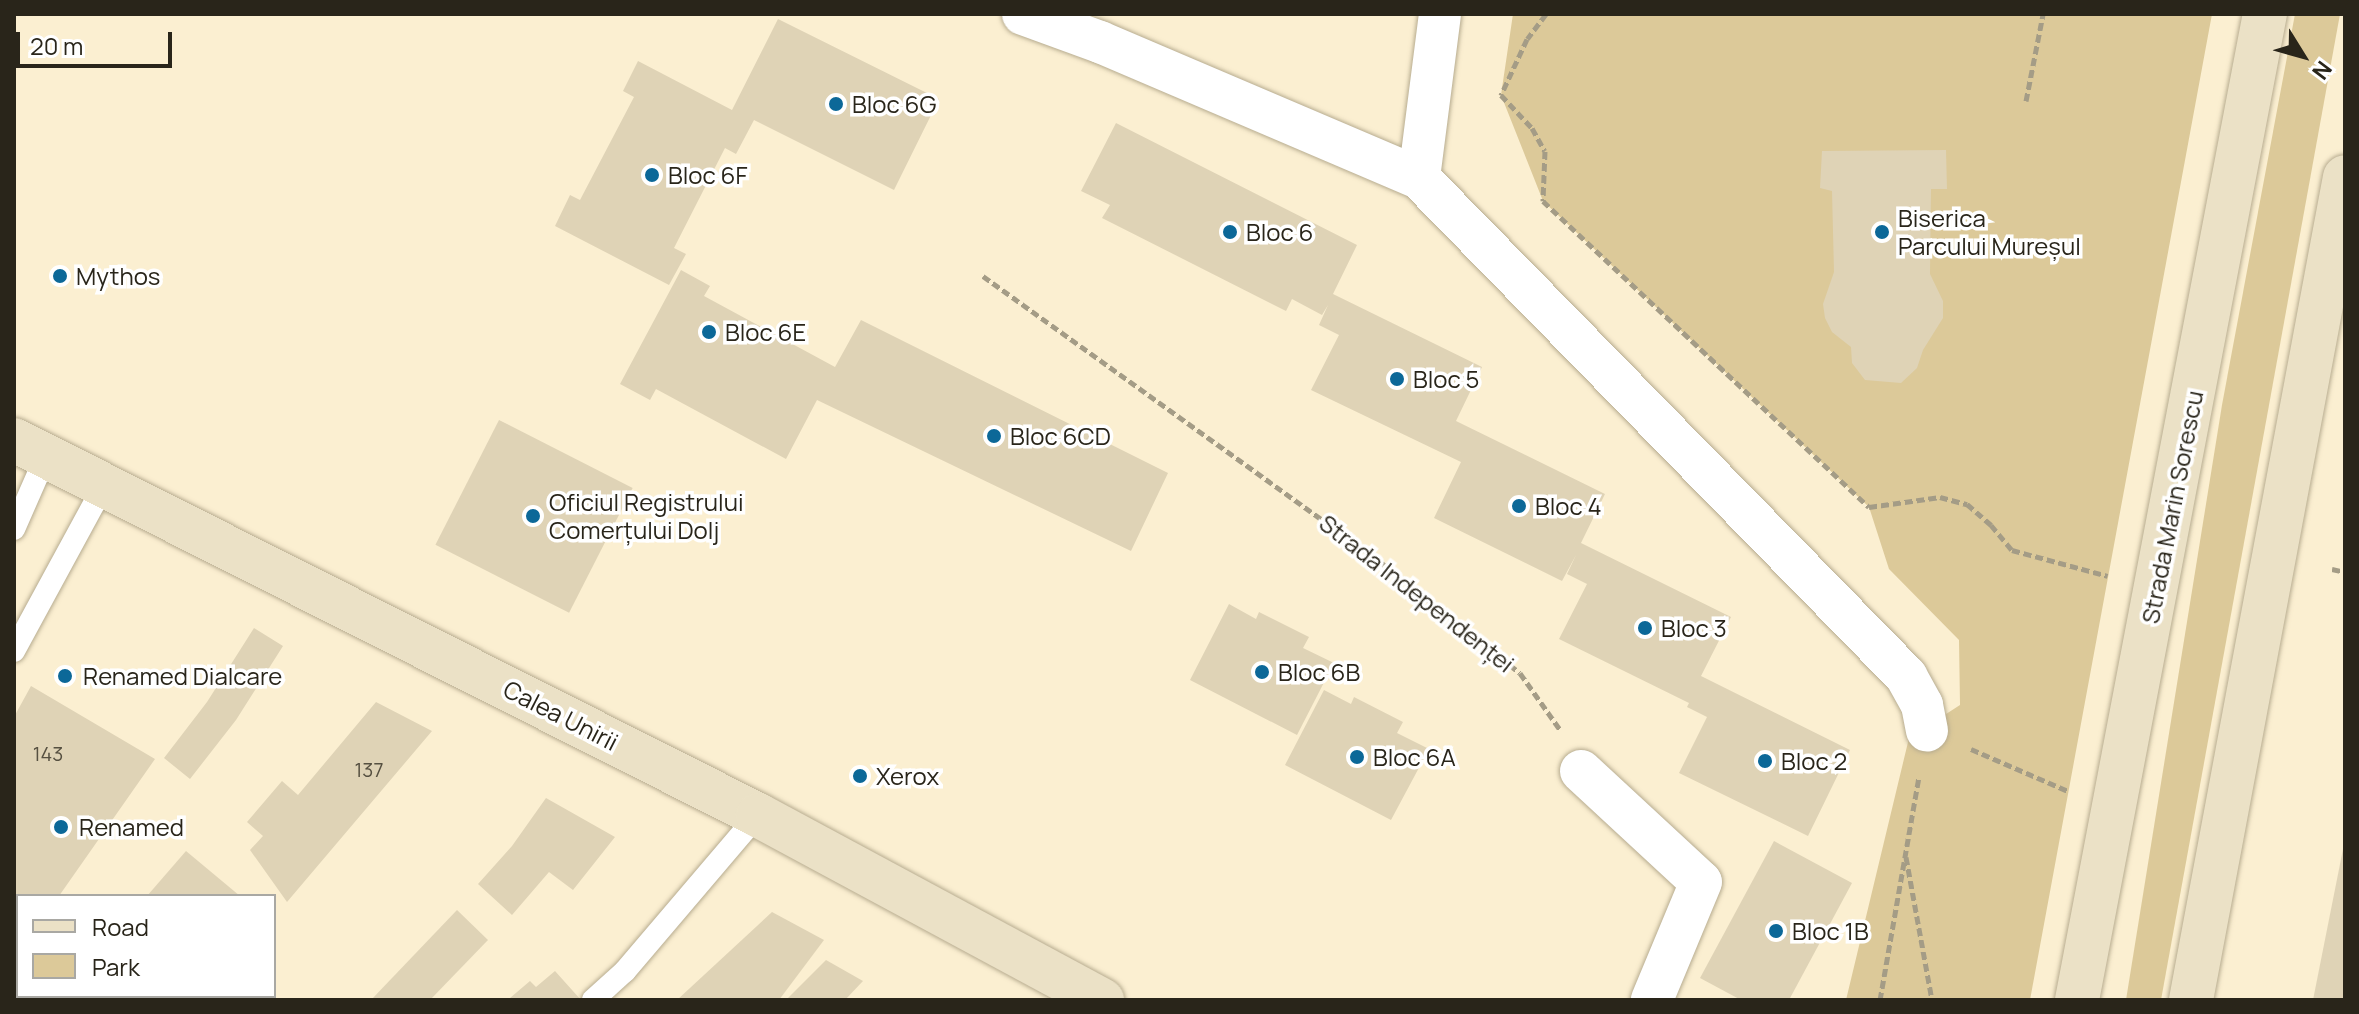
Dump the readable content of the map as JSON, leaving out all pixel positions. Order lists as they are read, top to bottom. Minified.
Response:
{"streets":{"main road":["Strada Marin Sorescu","Calea Unirii"],"path":["Strada Independenței"]},"places":["Bloc 6G","Bloc 6F","Bloc 6","Biserica Parcului Mureșul","Mythos","Bloc 6E","Bloc 5","Bloc 6CD","Bloc 4","Oficiul Registrului Comerțului Dolj","Bloc 3","Bloc 6B","Renamed Dialcare","Bloc 6A","Bloc 2","Xerox","Renamed","Bloc 1B"],"house_numbers":["143","137"],"legend":["Road","Park"],"scale_bar":"20 m","north":"bottom right"}
